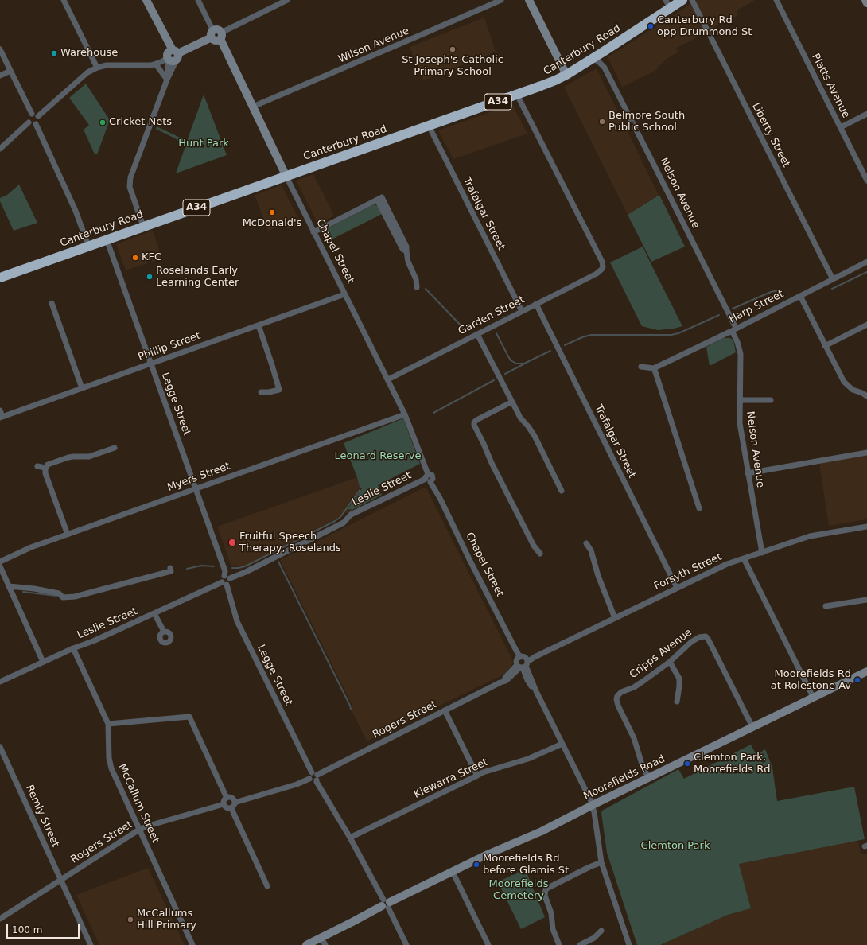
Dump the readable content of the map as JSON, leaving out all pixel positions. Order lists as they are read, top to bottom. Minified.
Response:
{"streets":{"highway":["Canterbury Road","A34"],"main road":["Chapel Street","Moorefields Road"],"street":["Wilson Avenue","Platts Avenue","Liberty Street","Nelson Avenue","Trafalgar Street","Harp Street","Garden Street","Phillip Street","Legge Street","Myers Street","Leslie Street","Forsyth Street","Cripps Avenue","Rogers Street","Kiewarra Street","McCallum Street","Remly Street"]},"crossings":[["Wilson Avenue","Chapel Street"],["Canterbury Road","Nelson Avenue"],["Canterbury Road","Trafalgar Street"],["Canterbury Road","Chapel Street"],["Canterbury Road","Garden Street"],["Canterbury Road","Legge Street"],["Liberty Street","Harp Street"],["Nelson Avenue","Harp Street"],["Nelson Avenue","Forsyth Street"],["Trafalgar Street","Garden Street"],["Trafalgar Street","Forsyth Street"],["Chapel Street","Garden Street"],["Chapel Street","Phillip Street"],["Chapel Street","Myers Street"],["Chapel Street","Leslie Street"],["Phillip Street","Legge Street"],["Legge Street","Myers Street"],["Legge Street","Leslie Street"],["Legge Street","Rogers Street"],["Legge Street","Moorefields Road"],["Legge Street","Kiewarra Street"],["Leslie Street","McCallum Street"],["Forsyth Street","Rogers Street"],["Cripps Avenue","Moorefields Road"],["Rogers Street","McCallum Street"],["Rogers Street","Remly Street"]],"parks":["Hunt Park","Leonard Reserve","Clemton Park","Moorefields Cemetery"],"places":["Canterbury Rd opp Drummond St","St Joseph's Catholic Primary School","Warehouse","Belmore South Public School","Cricket Nets","McDonald's","KFC","Roselands Early Learning Center","Fruitful Speech Therapy, Roselands","Moorefields Rd at Rolestone Av","Clemton Park, Moorefields Rd","Moorefields Rd before Glamis St","McCallums Hill Primary"],"scale_bar":"100 m"}
